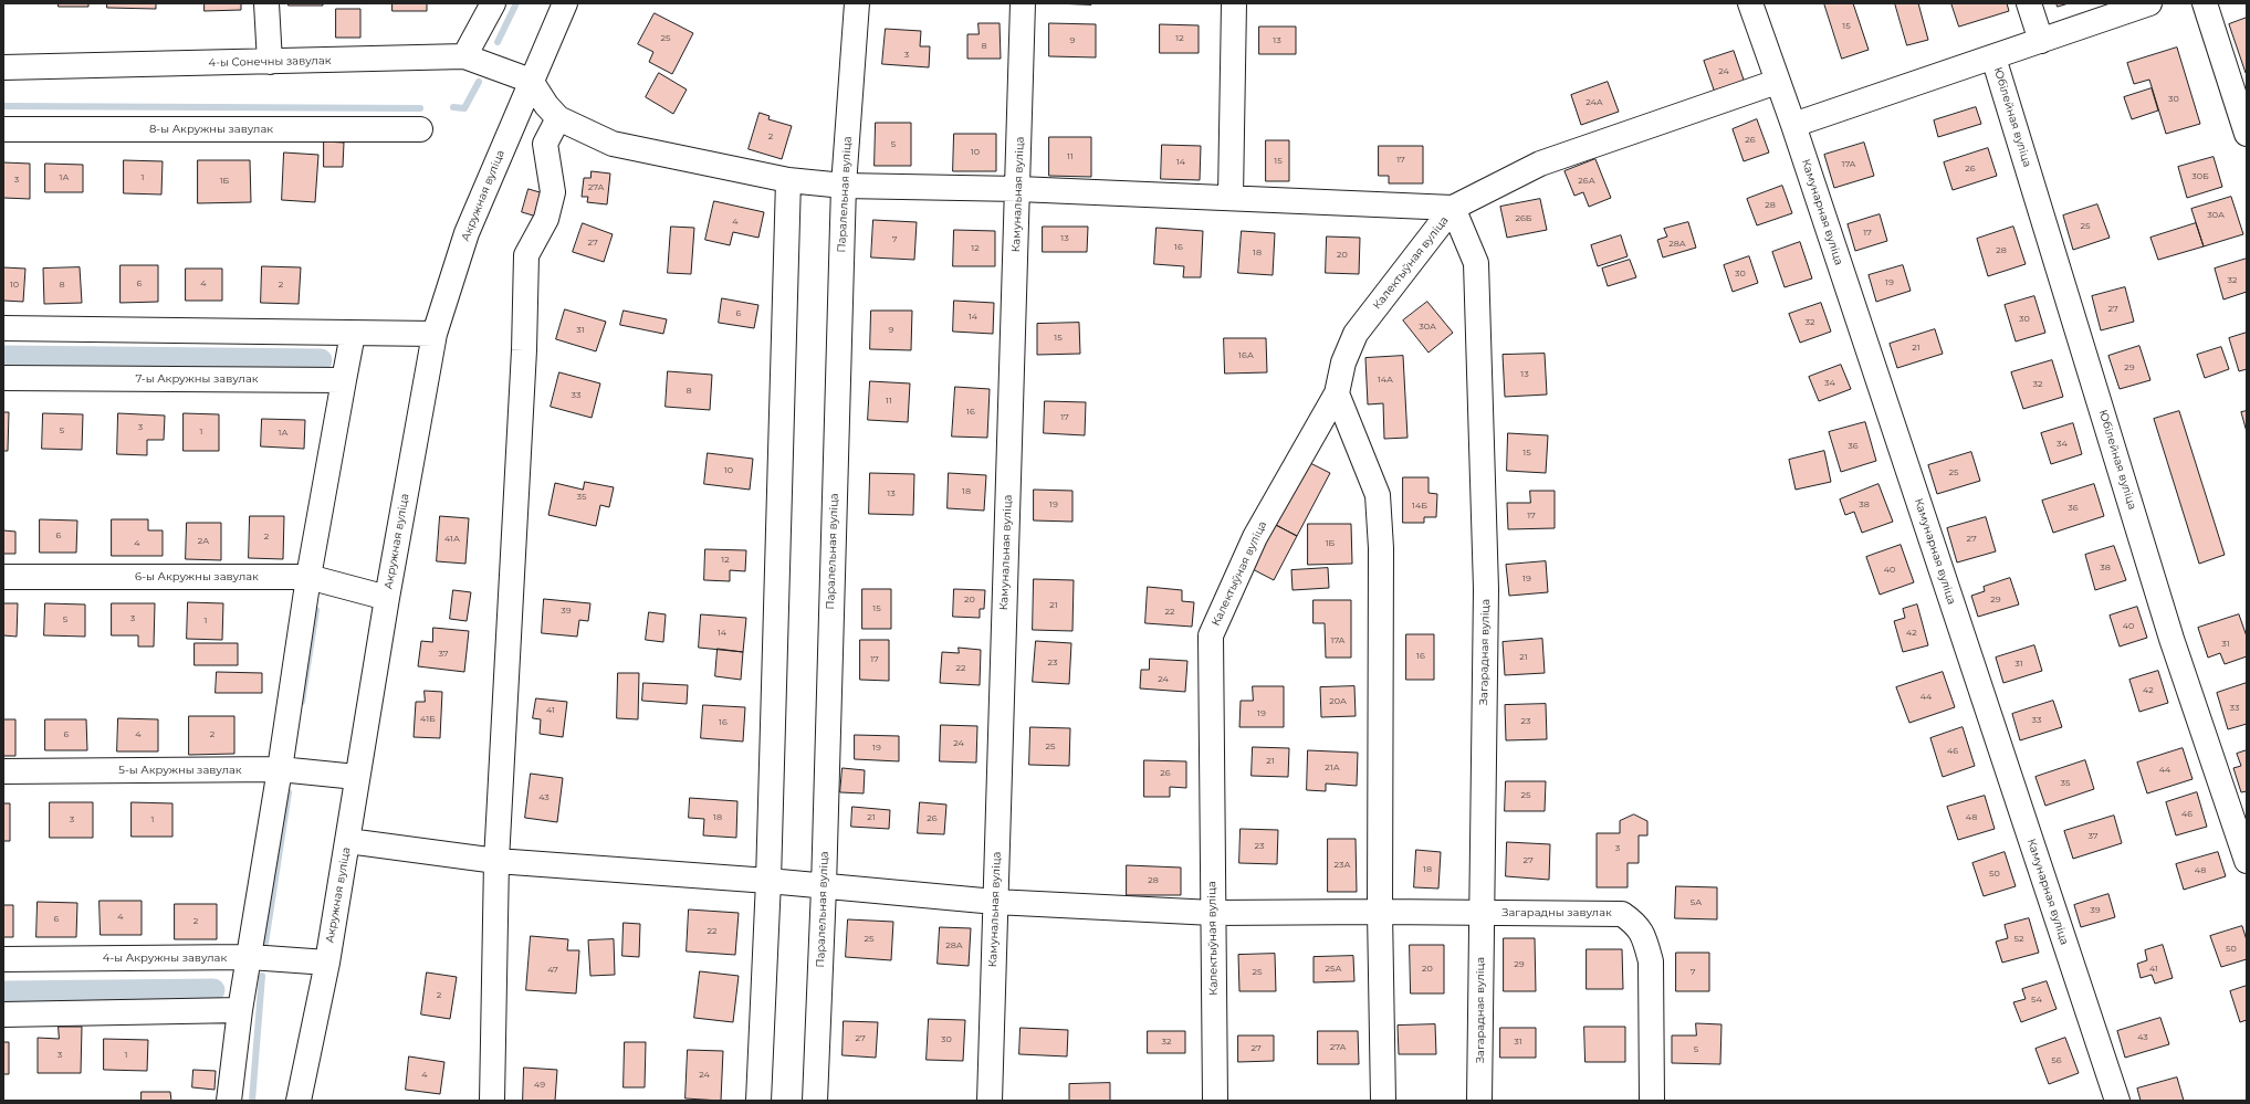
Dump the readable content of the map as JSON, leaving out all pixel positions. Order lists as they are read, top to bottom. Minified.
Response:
{"streets":{"street":["4-ы Сонечны завулак","Юбілейная вуліца","8-ы Акружны завулак","Паралельная вуліца","Камунальная вуліца","Акружная вуліца","Камунарная вуліца","Калектыўная вуліца","7-ы Акружны завулак","6-ы Акружны завулак","Загарадная вуліца","5-ы Акружны завулак","Загарадны завулак","4-ы Акружны завулак"]},"crossings":[["4-ы Сонечны завулак","Акружная вуліца"],["Паралельная вуліца","Загарадны завулак"],["Камунальная вуліца","Загарадны завулак"],["Акружная вуліца","6-ы Акружны завулак"],["Акружная вуліца","5-ы Акружны завулак"],["Акружная вуліца","Загарадны завулак"],["Акружная вуліца","4-ы Акружны завулак"],["Калектыўная вуліца","Загарадная вуліца"],["Калектыўная вуліца","Загарадны завулак"],["Загарадная вуліца","Загарадны завулак"]],"house_numbers":["15","25","12","9","13","8","3","24","30","24А","2","26","5","10","11","17","15","14","17А","26","30Б","1А","1","3","1Б","26А","27А","28","30А","26Б","4","25","17","13","7","27","28А","16","12","28","18","20","30","32","19","6","4","10","8","2","27","6","14","30","32","30А","31","9","15","21","16А","29","13","14А","34","32","8","33","11","16","17","3","5","1","1А","34","36","15","10","25","18","13","35","19","38","14Б","36","17","6","2","41А","27","2А","4","1Б","12","38","40","19","20","29","21","15","39","22","3","5","1","40","14","42","17А","31","37","16","21","17","23","31","22","24","42","44","20А","33","41","19","41Б","33","23","16","6","4","2","24","25","19","46","21","21А","44","26","35","25","43","46","18","21","48","26","3","1","37","23","3","27","23А","18","48","50","28","5А","39","4","6","2","22","25","52","28А","50","29","25А","20","41","47","25","7","2","54","43","27","30","32","31","27А","27","5","3","1","56","4","24","49"]}
